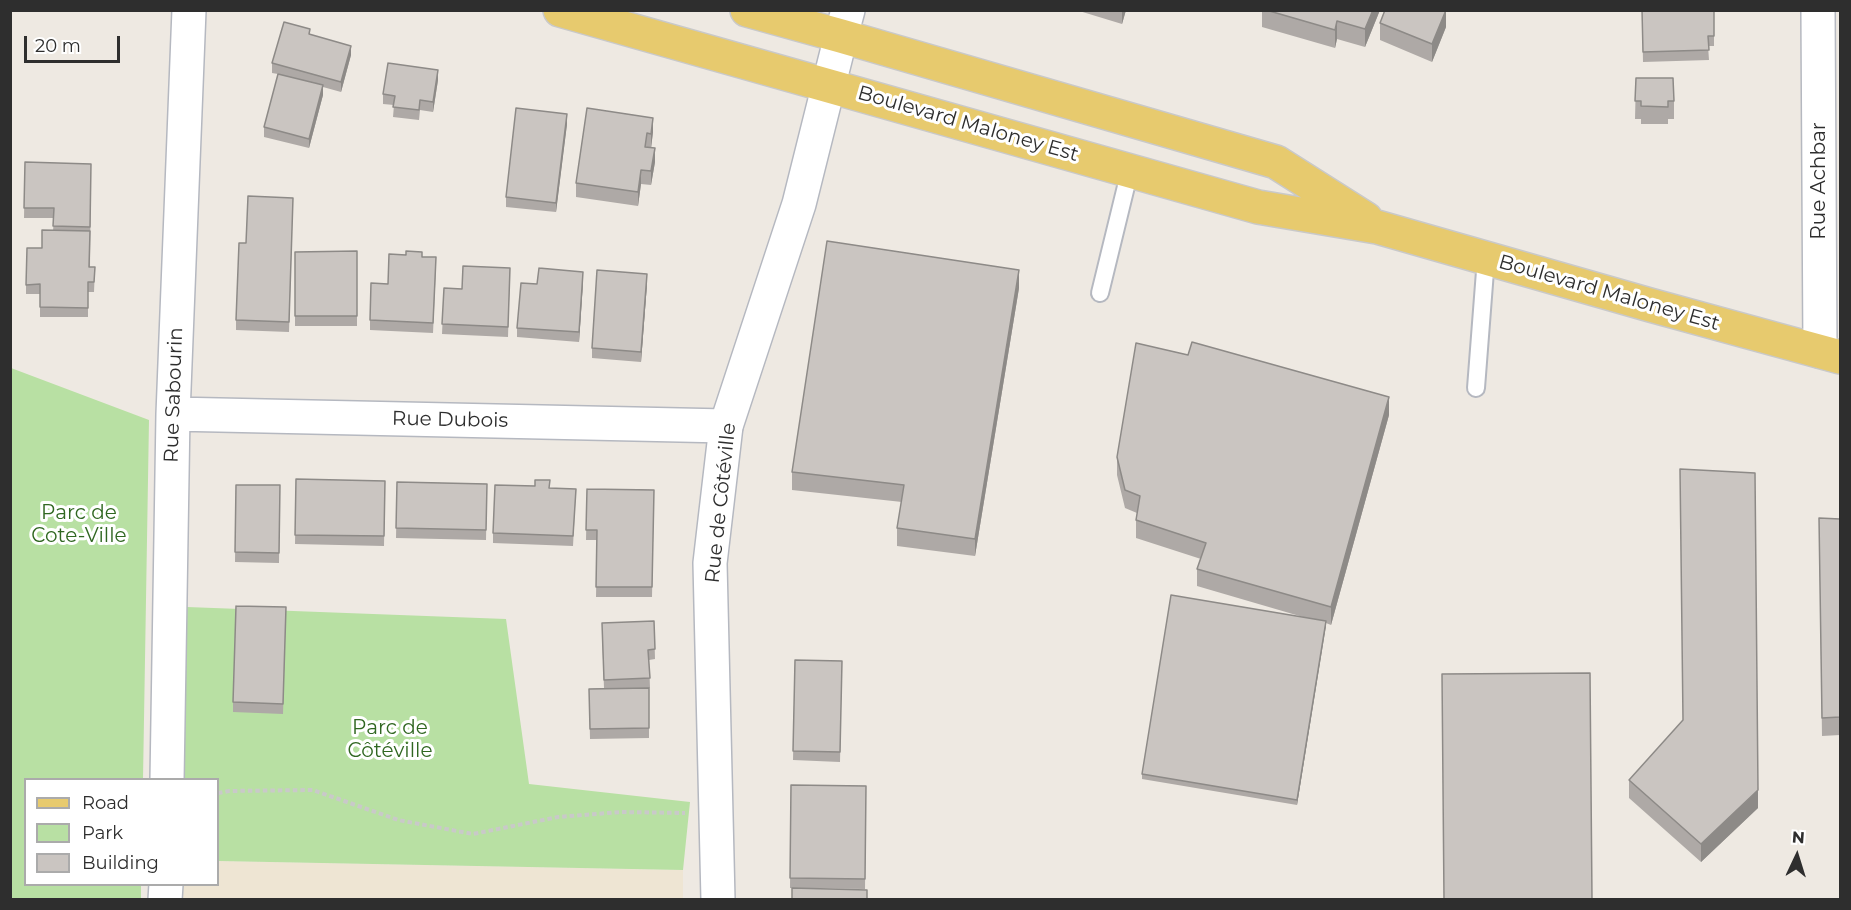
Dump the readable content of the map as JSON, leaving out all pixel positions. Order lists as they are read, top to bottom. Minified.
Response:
{"streets":{"main road":["Boulevard Maloney Est"],"street":["Rue Achbar","Rue Sabourin","Rue Dubois","Rue de Côtéville"]},"crossings":[["Boulevard Maloney Est","Rue Achbar"],["Boulevard Maloney Est","Rue de Côtéville"],["Rue Sabourin","Rue Dubois"],["Rue Dubois","Rue de Côtéville"]],"parks":["Parc de Cote-Ville","Parc de Côtéville"],"legend":["Road","Park","Building"],"scale_bar":"20 m","north":"top"}
